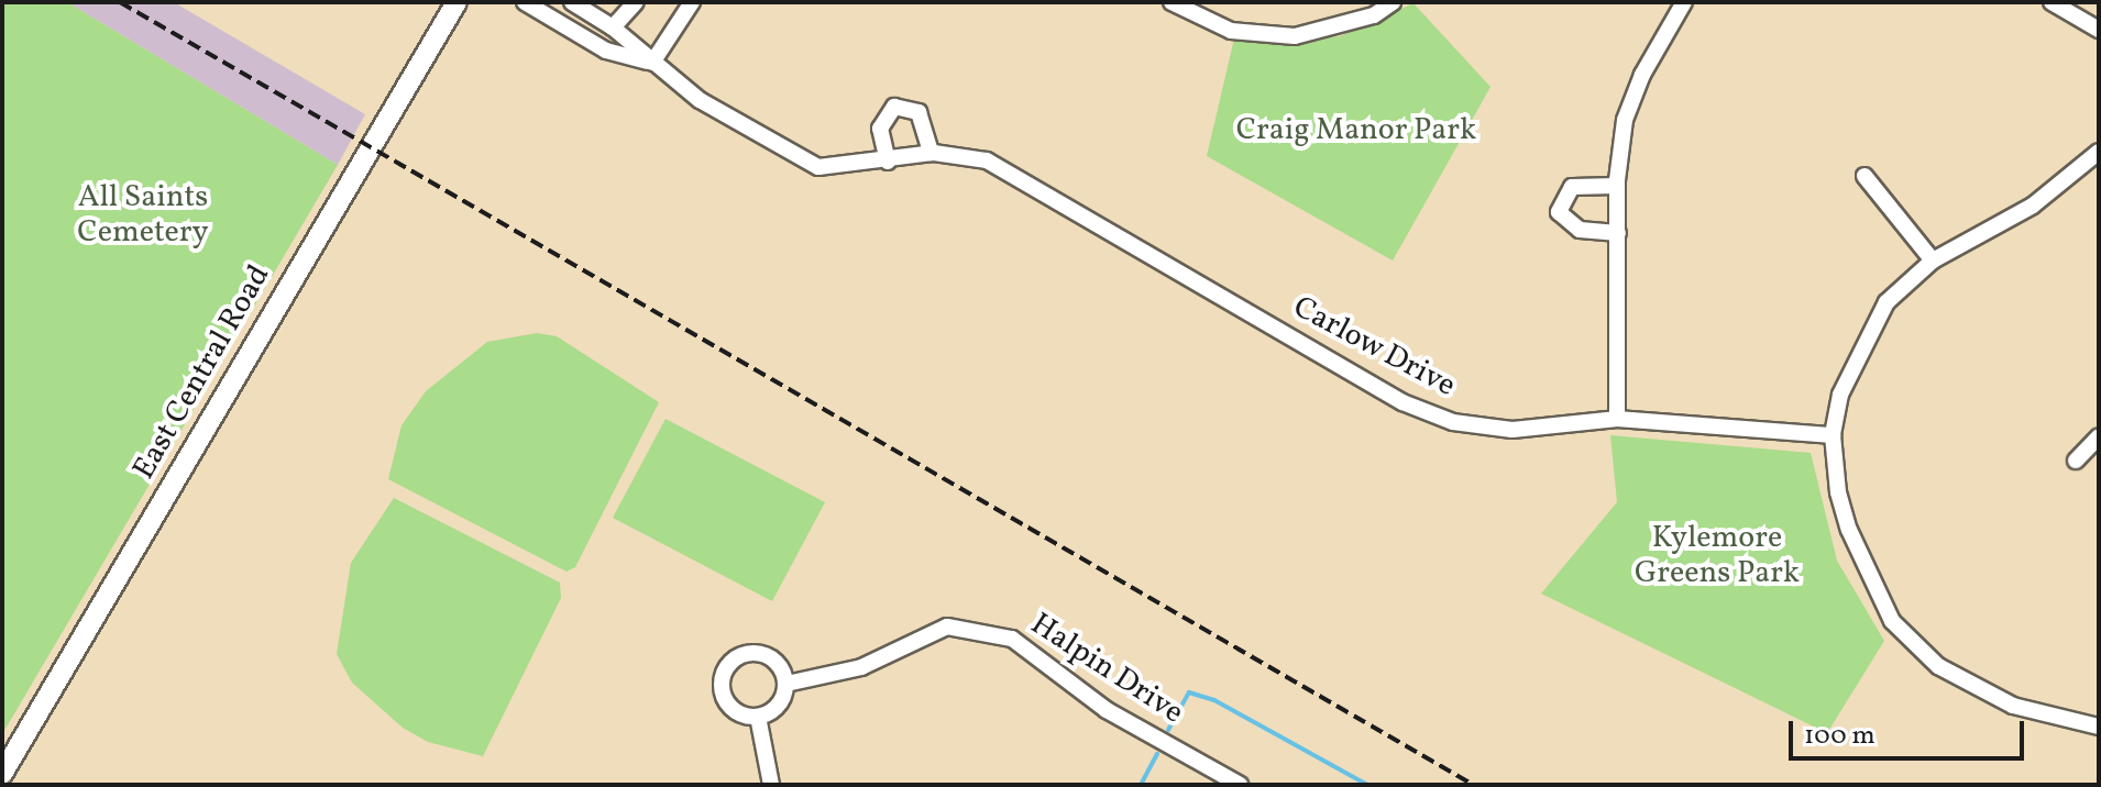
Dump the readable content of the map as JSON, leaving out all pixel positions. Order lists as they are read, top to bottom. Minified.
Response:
{"streets":{"main road":["East Central Road"],"street":["Carlow Drive","Halpin Drive"]},"parks":["Craig Manor Park","All Saints Cemetery","Kylemore Greens Park"],"scale_bar":"100 m"}
